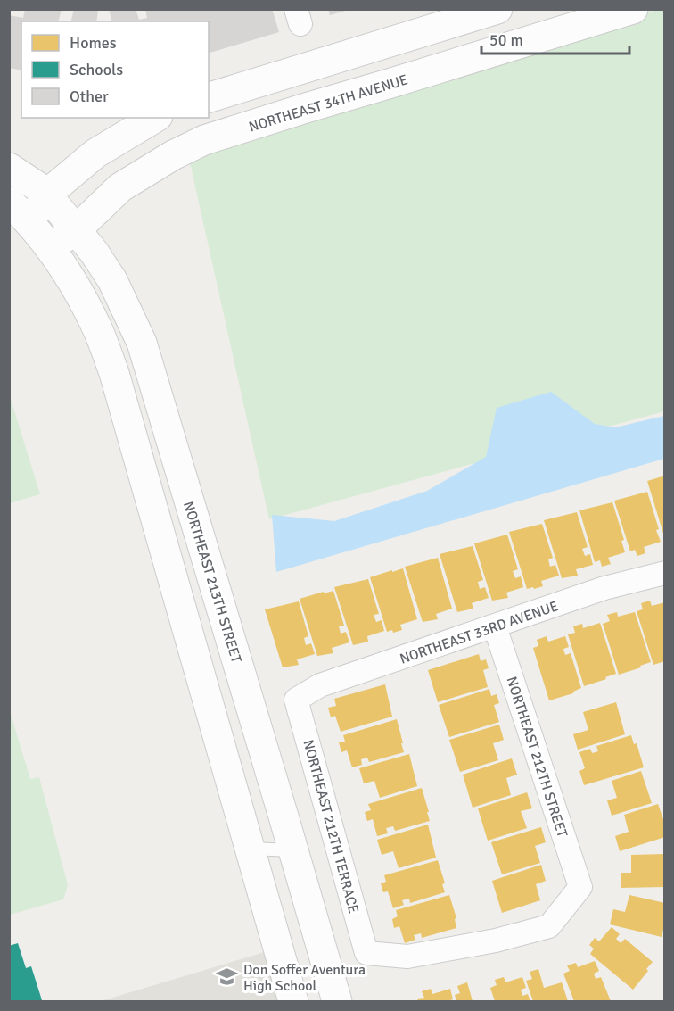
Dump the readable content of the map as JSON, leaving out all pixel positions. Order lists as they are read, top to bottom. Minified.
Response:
{"streets":{"street":["NORTHEAST 34TH AVENUE","NORTHEAST 213TH STREET","NORTHEAST 33RD AVENUE","NORTHEAST 212TH STREET","NORTHEAST 212TH TERRACE"]},"crossings":[["NORTHEAST 34TH AVENUE","NORTHEAST 213TH STREET"],["NORTHEAST 33RD AVENUE","NORTHEAST 212TH STREET"],["NORTHEAST 33RD AVENUE","NORTHEAST 212TH TERRACE"],["NORTHEAST 212TH STREET","NORTHEAST 212TH TERRACE"]],"places":{"school or university":["Don Soffer Aventura High School"]},"legend":["Homes","Schools","Other"],"scale_bar":"50 m"}
